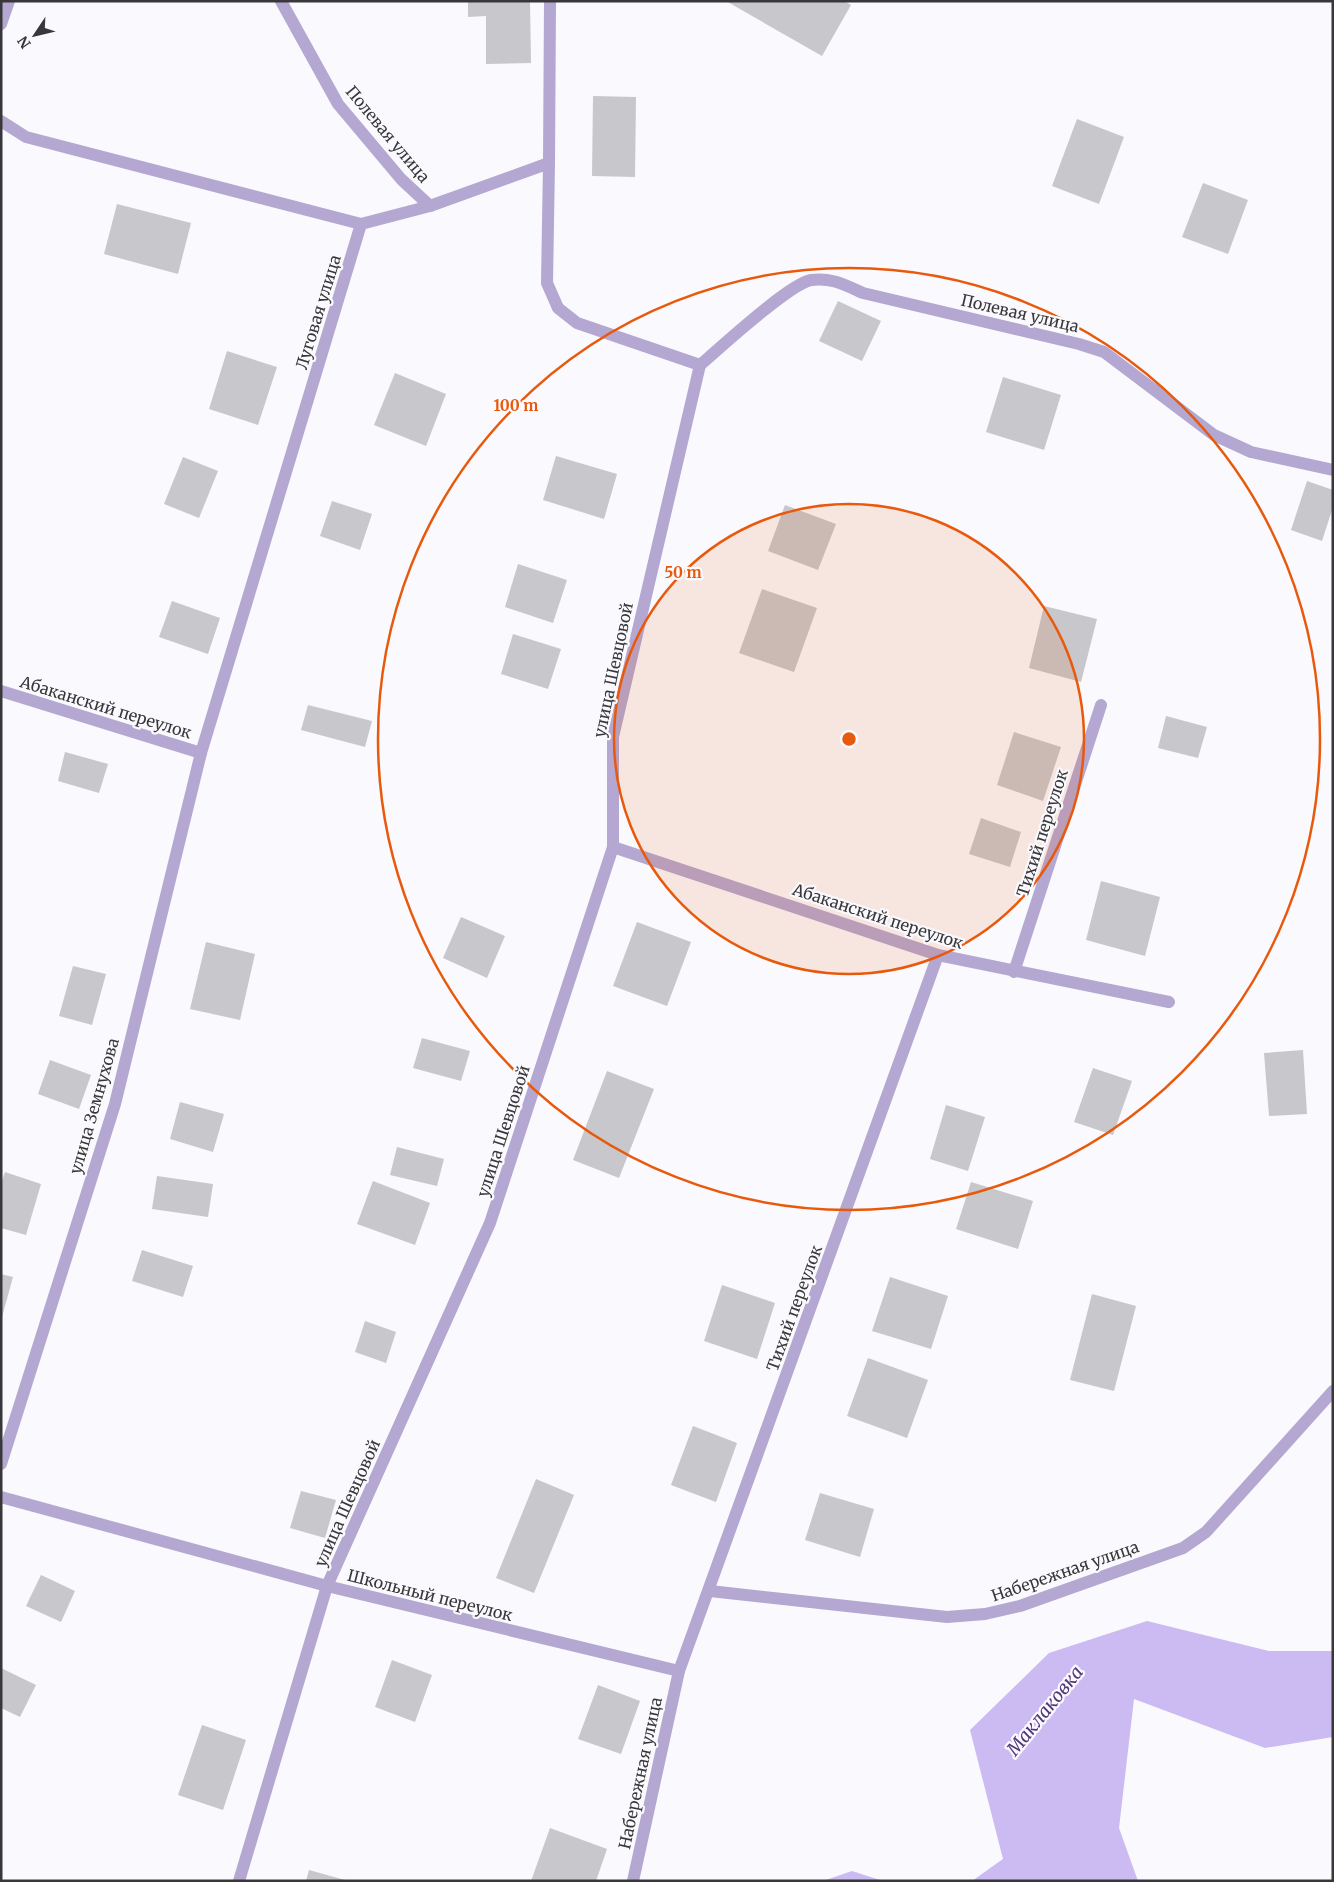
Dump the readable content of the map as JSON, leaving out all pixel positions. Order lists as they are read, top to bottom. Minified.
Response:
{"streets":{"street":["Полевая улица","Луговая улица","улица Шевцовой","Абаканский переулок","Тихий переулок","улица Земнухова","Набережная улица","Школьный переулок"]},"crossings":[["Полевая улица","улица Шевцовой"],["Луговая улица","Абаканский переулок"],["Луговая улица","улица Земнухова"],["улица Шевцовой","Абаканский переулок"],["улица Шевцовой","Школьный переулок"],["Абаканский переулок","Тихий переулок"],["Абаканский переулок","улица Земнухова"],["Тихий переулок","Набережная улица"],["Тихий переулок","Школьный переулок"],["Набережная улица","Школьный переулок"]],"water":["Маклаковка"],"north":"bottom left","rings":["100 m","50 m"]}
